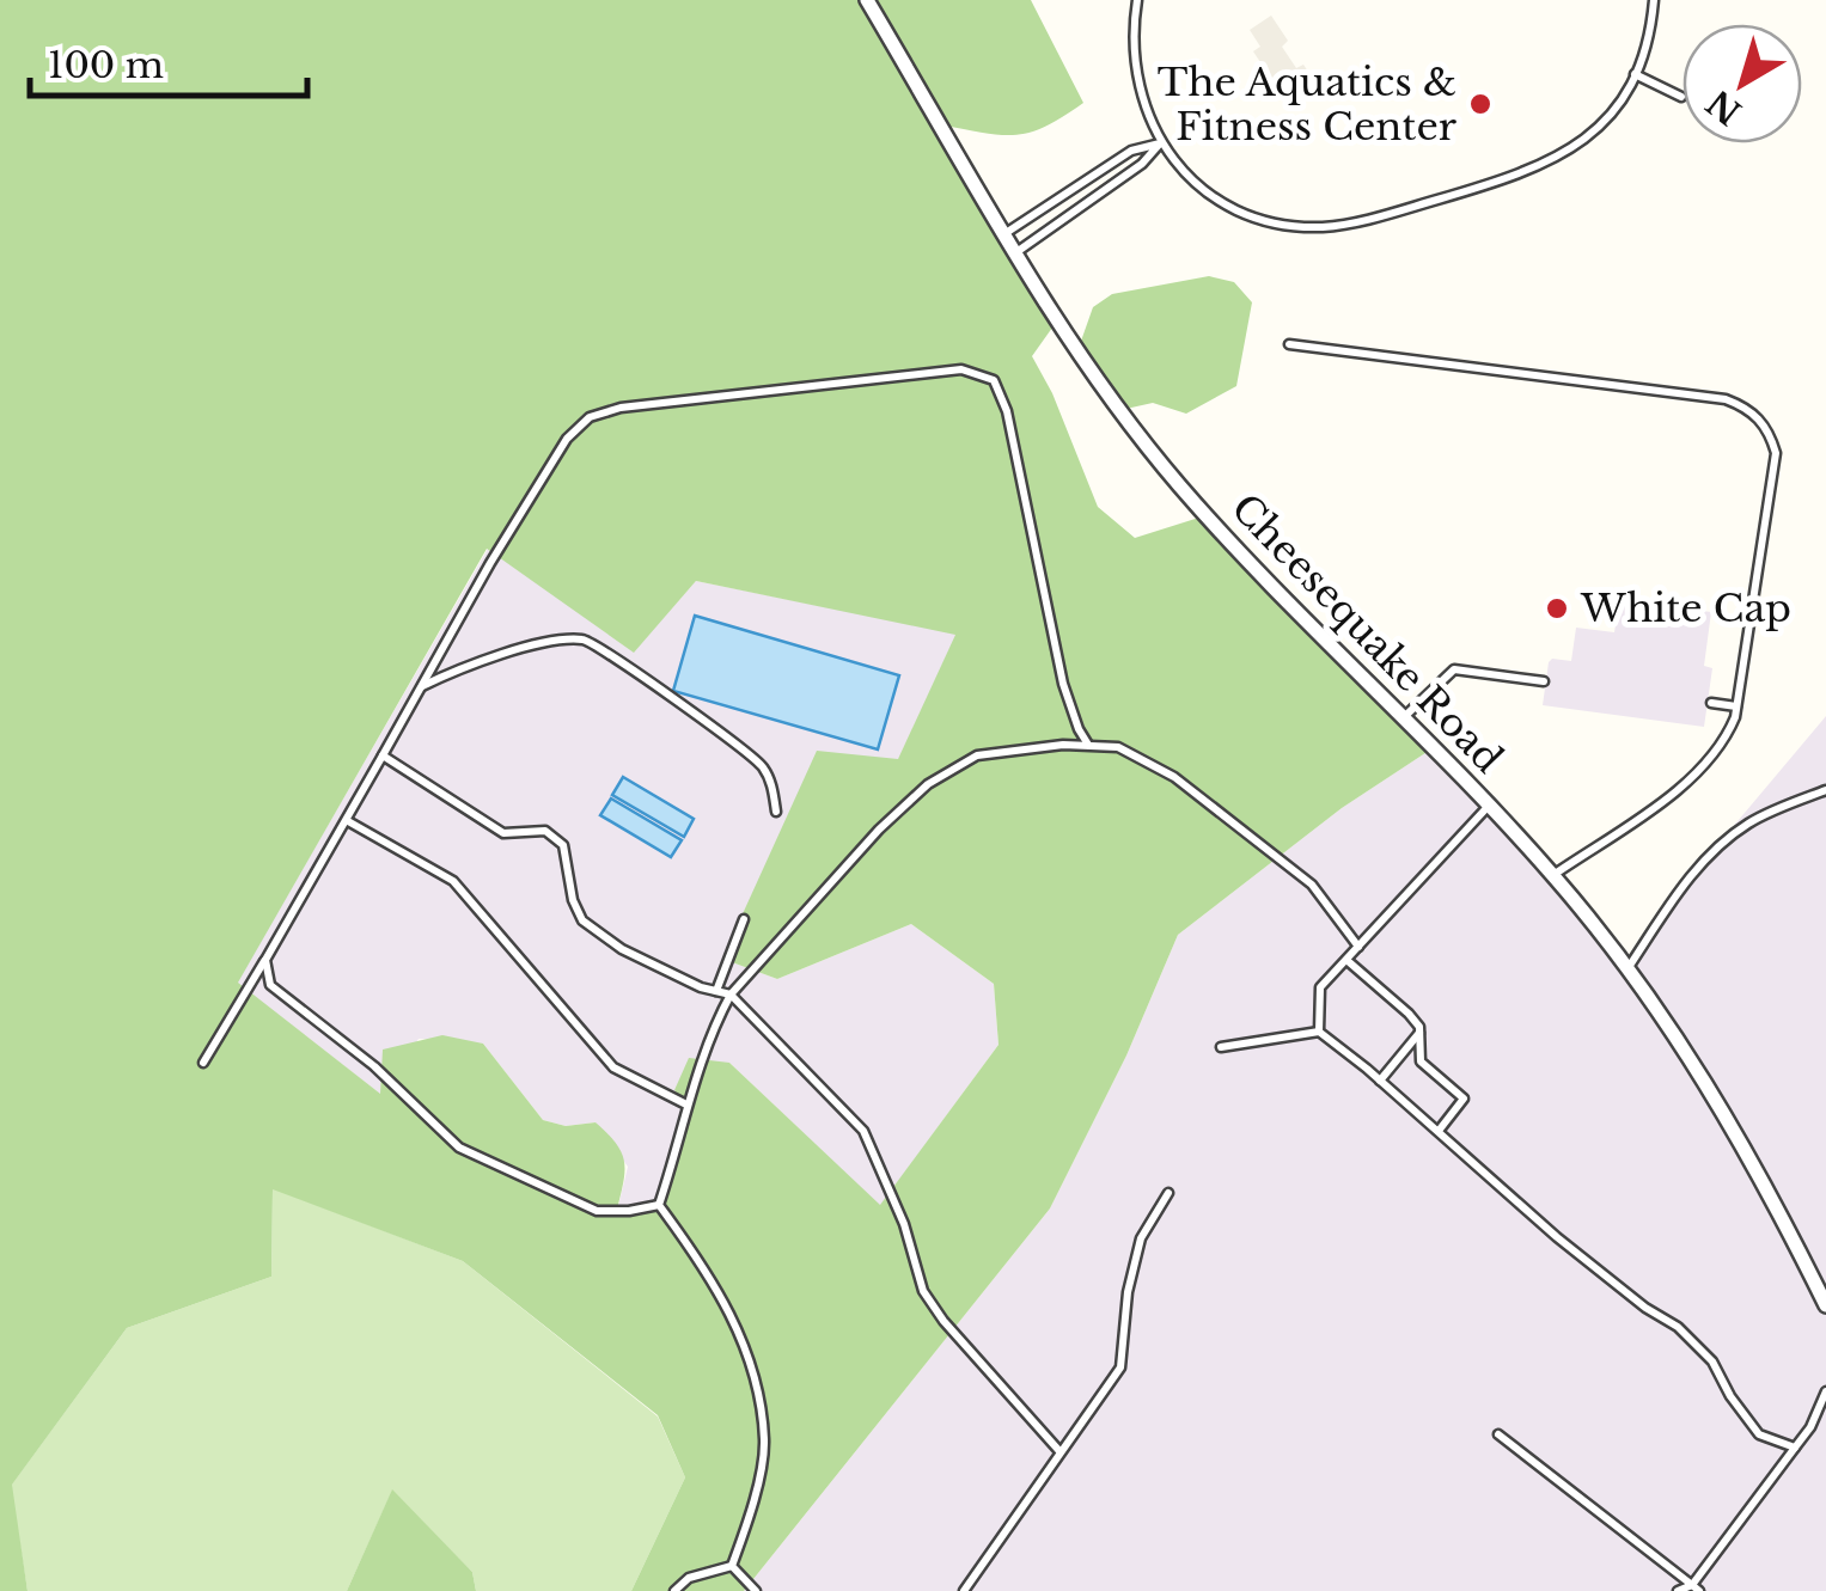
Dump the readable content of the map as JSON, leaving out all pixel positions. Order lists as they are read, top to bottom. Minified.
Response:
{"streets":{"street":["Cheesequake Road"]},"places":["The Aquatics & Fitness Center","White Cap"],"scale_bar":"100 m","north":"bottom left"}
